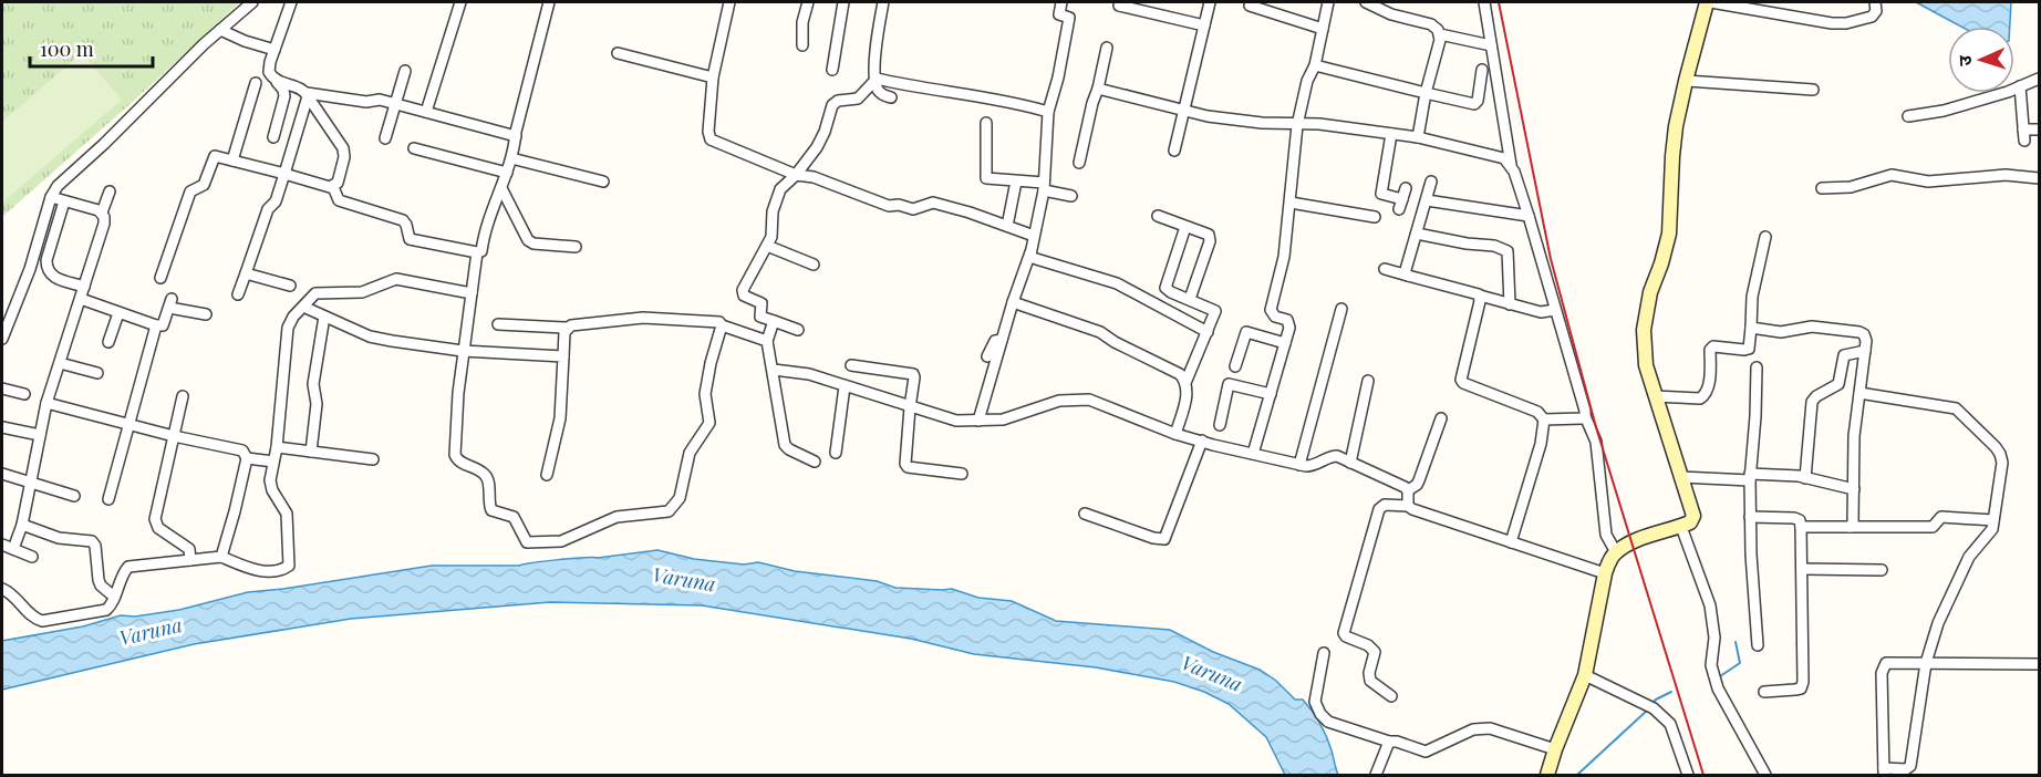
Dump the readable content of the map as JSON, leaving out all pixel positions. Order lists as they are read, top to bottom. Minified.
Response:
{"water":["Varuna"],"scale_bar":"100 m","north":"left"}
